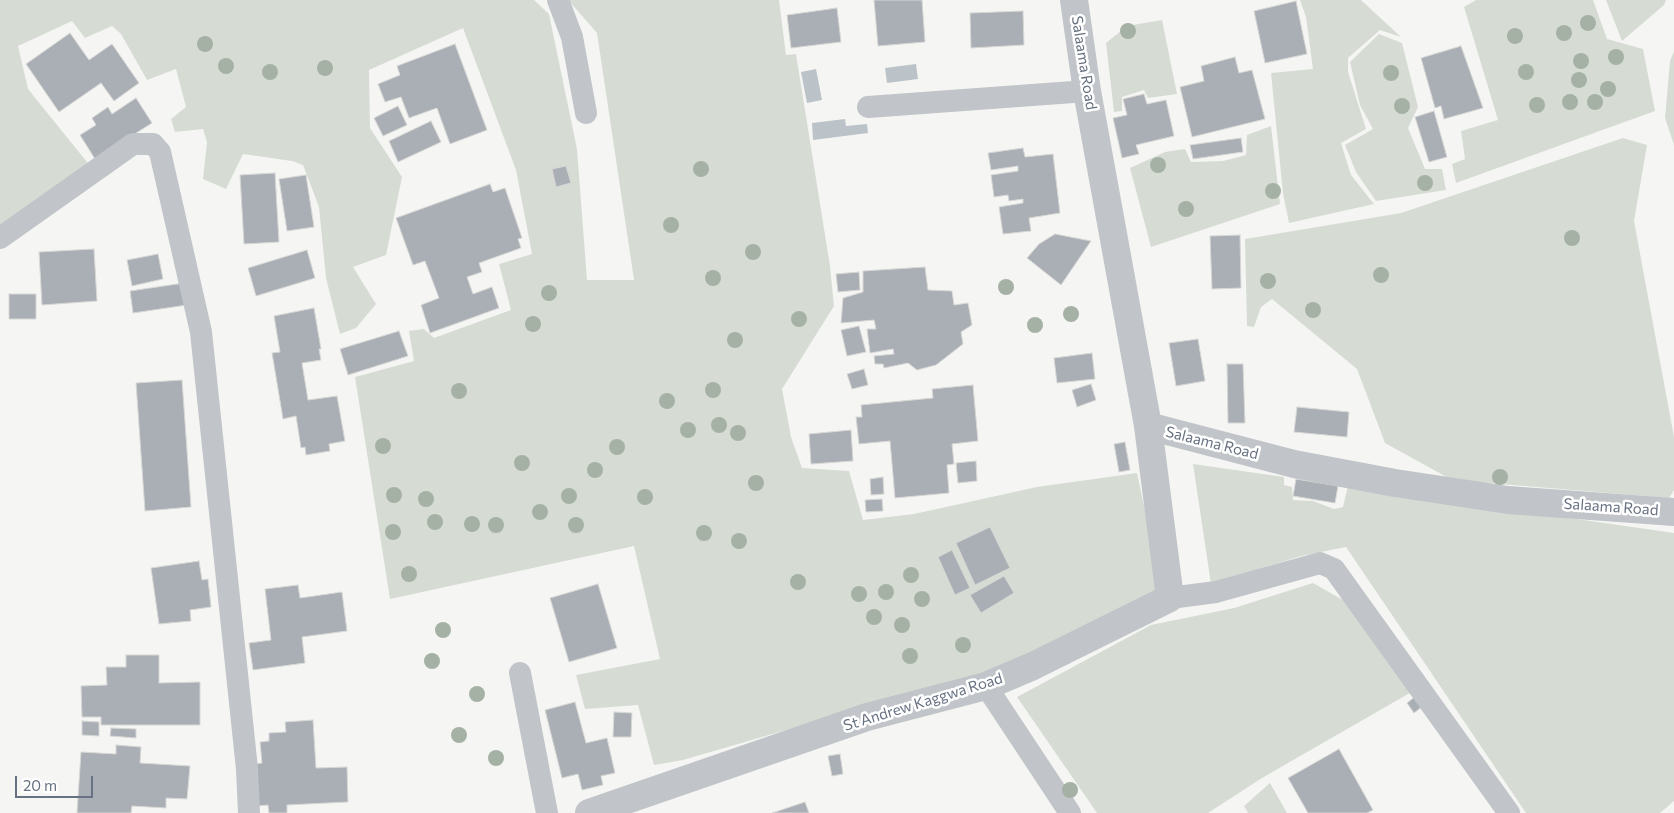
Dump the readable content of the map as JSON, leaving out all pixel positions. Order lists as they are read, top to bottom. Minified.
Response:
{"streets":{"street":["Salaama Road","St Andrew Kaggwa Road"]},"scale_bar":"20 m"}
